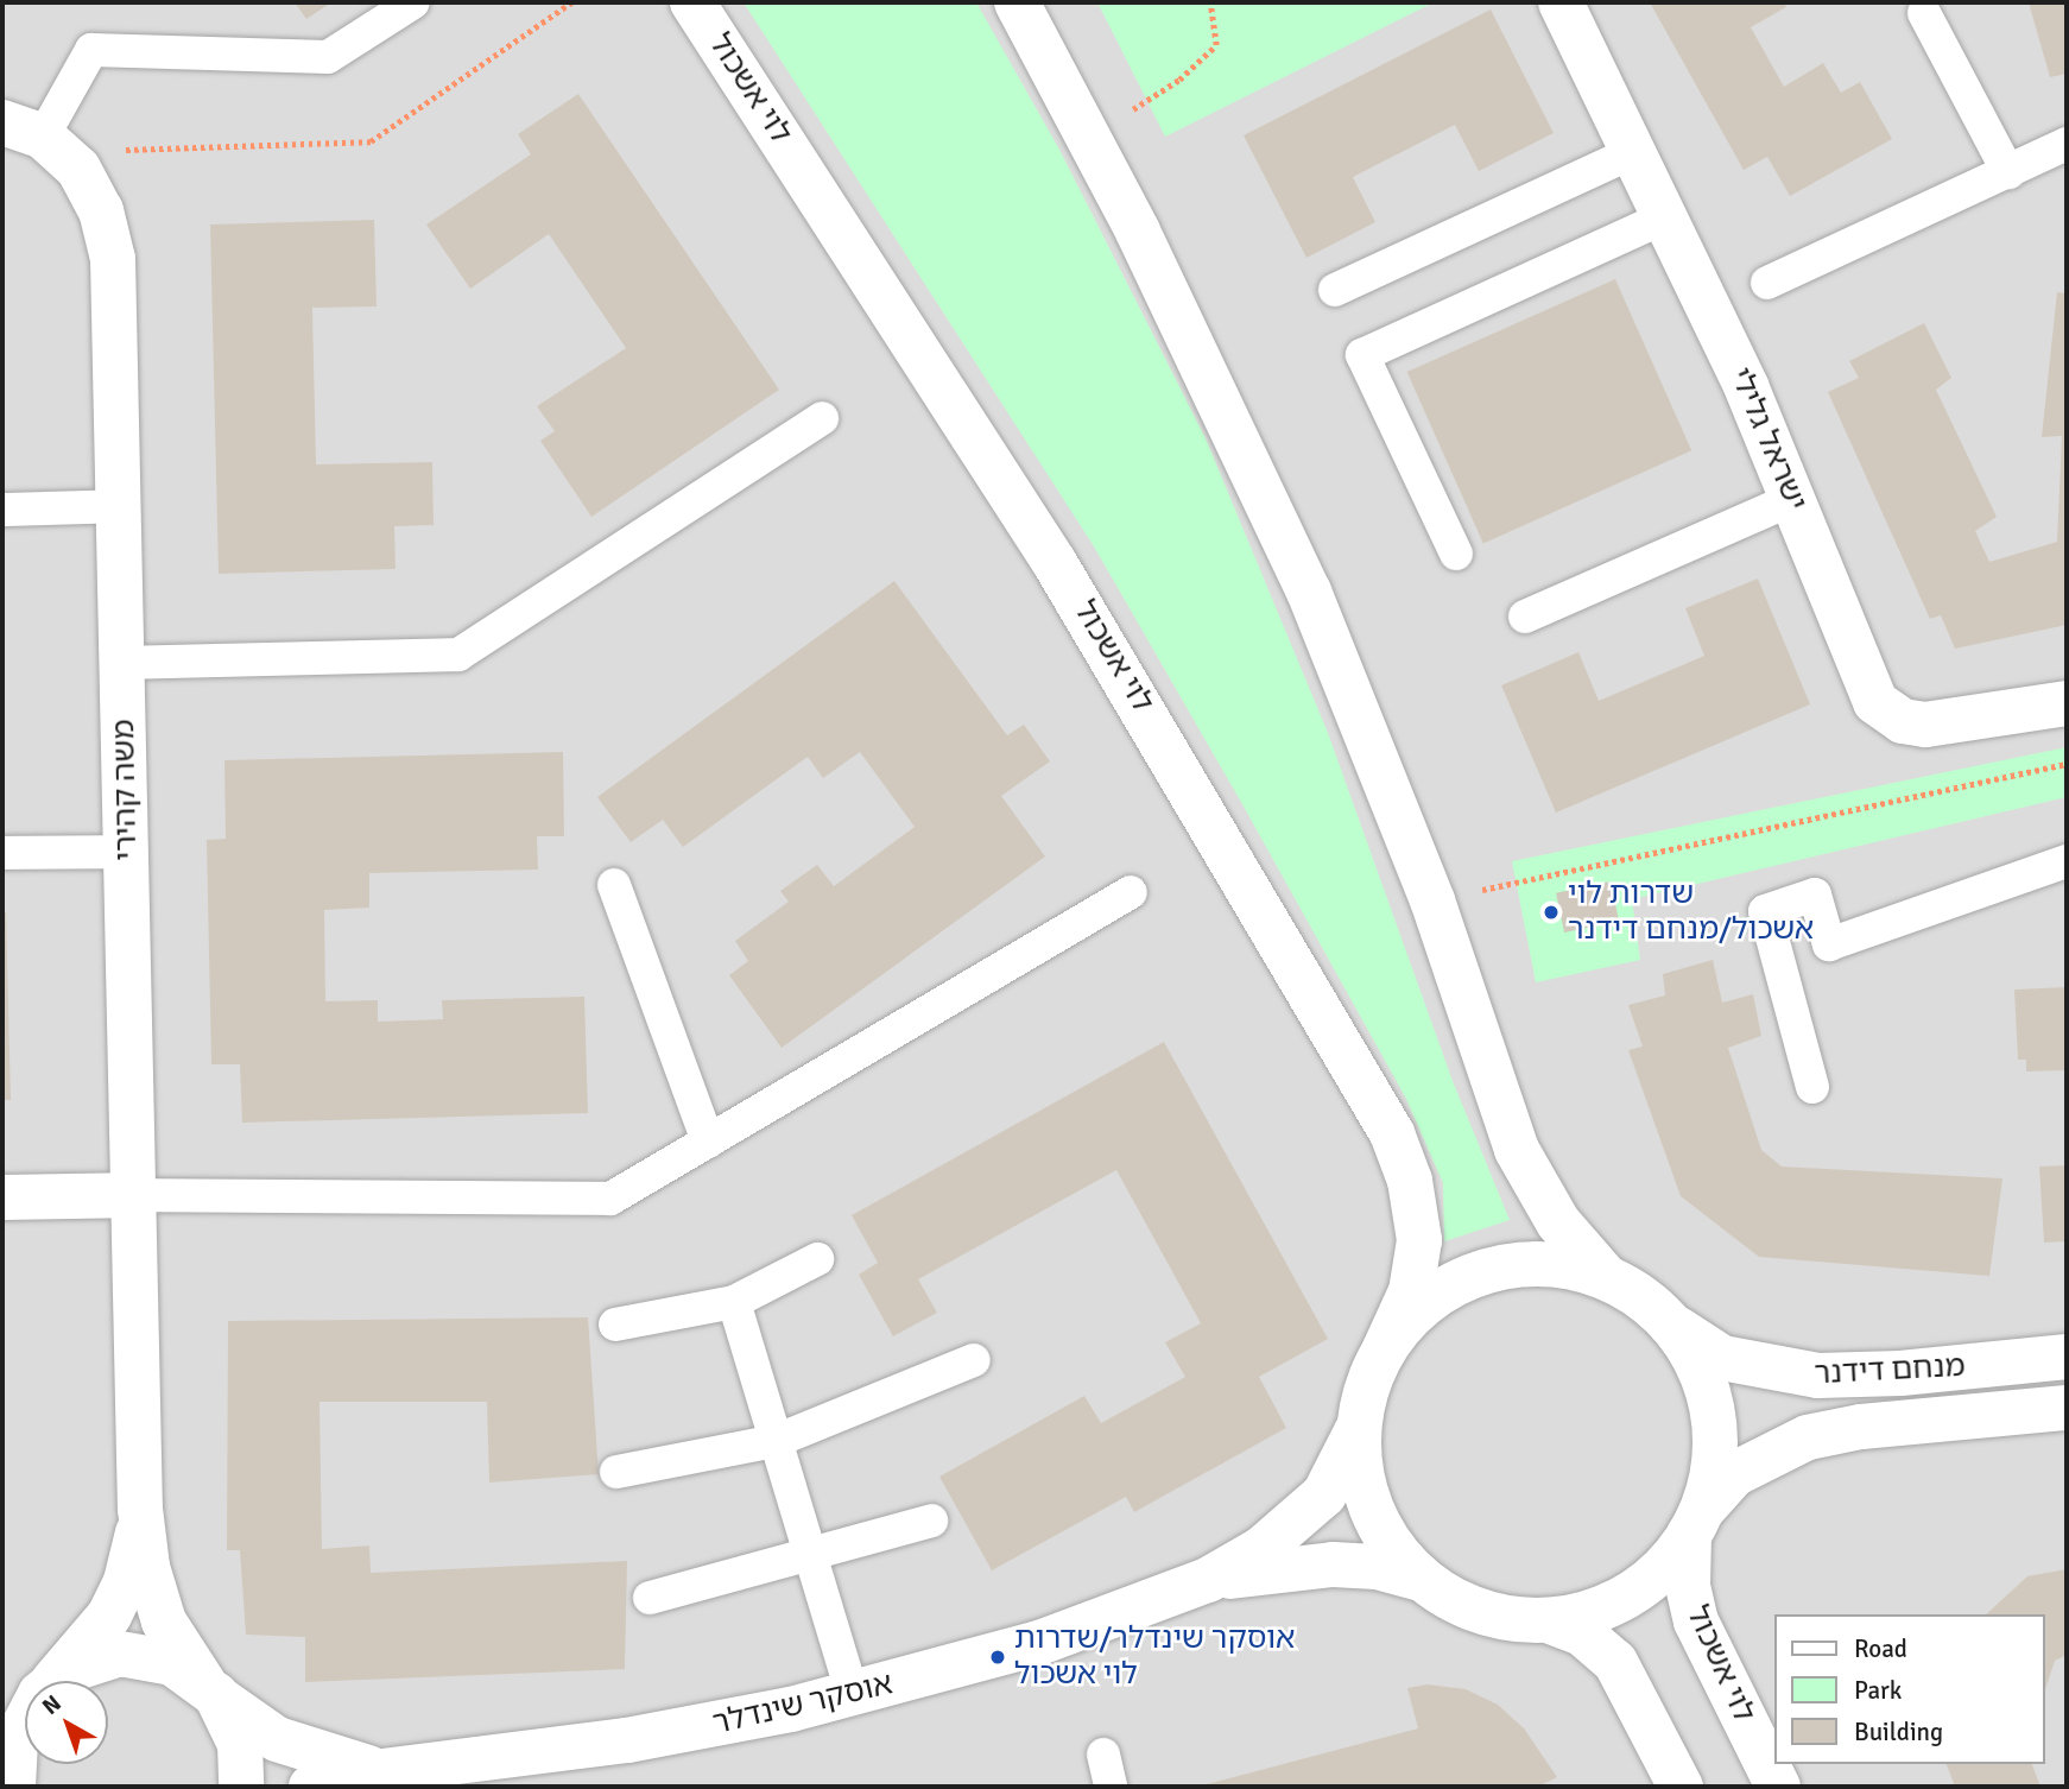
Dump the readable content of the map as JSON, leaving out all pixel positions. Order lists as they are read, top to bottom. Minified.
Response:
{"streets":{"street":["לוי אשכול","ישראל גלילי","משה קהירי","מנחם דידנר","אוסקר שינדלר"]},"crossings":[["לוי אשכול","מנחם דידנר"],["לוי אשכול","אוסקר שינדלר"],["משה קהירי","אוסקר שינדלר"]],"places":["שדרות לוי אשכול/מנחם דידנר","אוסקר שינדלר/שדרות לוי אשכול"],"legend":["Road","Park","Building"],"north":"top left"}
